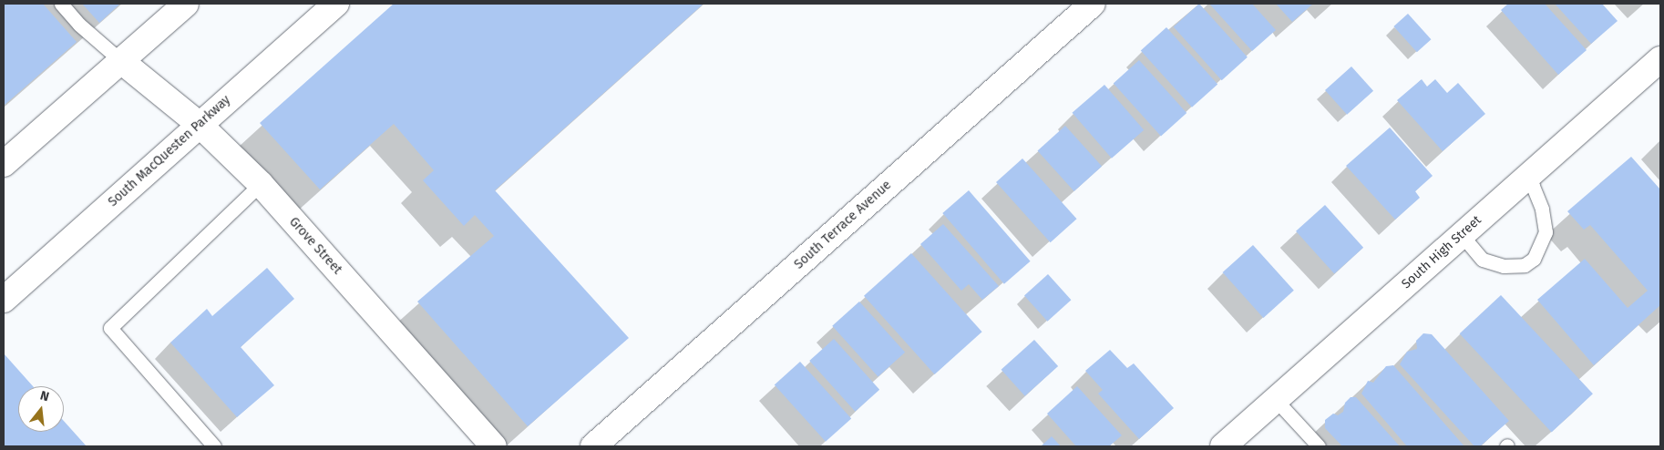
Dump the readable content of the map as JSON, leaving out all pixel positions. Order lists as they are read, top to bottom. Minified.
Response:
{"streets":{"street":["South MacQuesten Parkway","South Terrace Avenue","Grove Street","South High Street"]},"crossings":[["South MacQuesten Parkway","Grove Street"]],"north":"top"}
